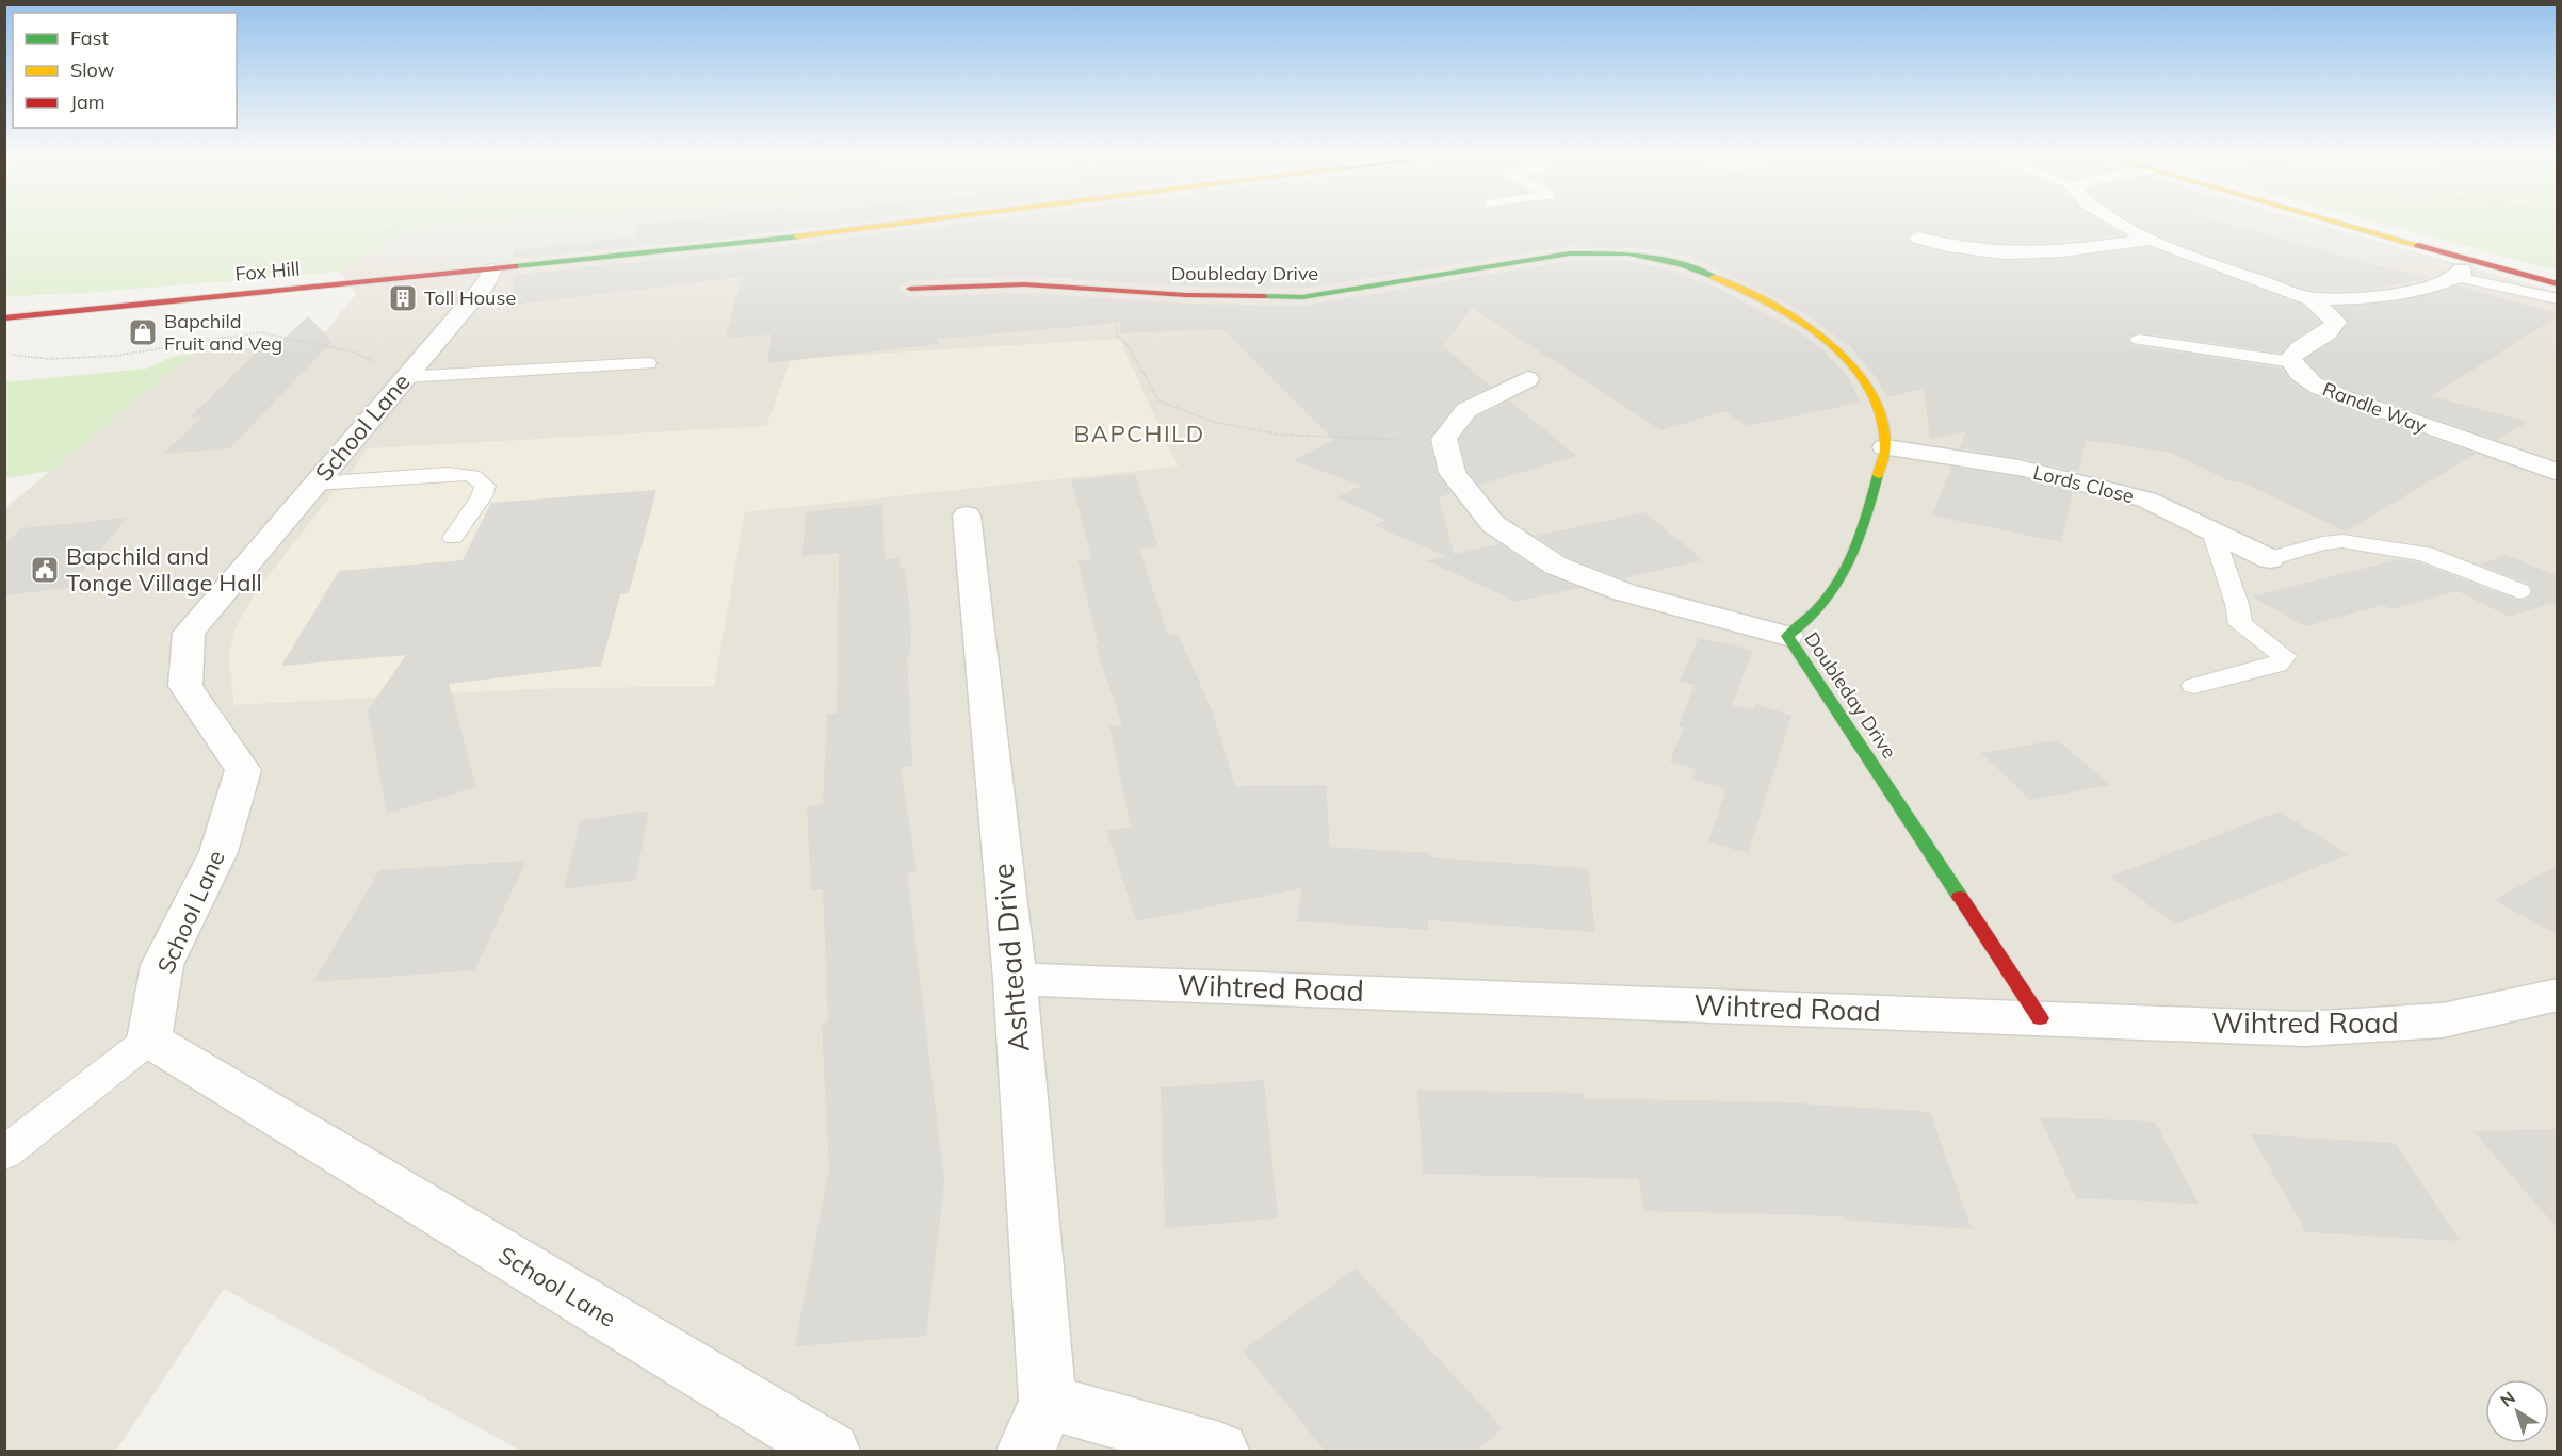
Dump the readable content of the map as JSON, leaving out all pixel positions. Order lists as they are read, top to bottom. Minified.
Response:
{"streets":{"street":["Fox Hill","Doubleday Drive","Randle Way","School Lane","Lords Close","Ashtead Drive","Wihtred Road"]},"crossings":[["Fox Hill","School Lane"],["Doubleday Drive","Lords Close"],["Doubleday Drive","Wihtred Road"],["Ashtead Drive","Wihtred Road"]],"districts":["BAPCHILD"],"places":{"building":["Toll House"],"shop":["Bapchild Fruit and Veg"],"public building":["Bapchild and Tonge Village Hall"]},"legend":["Fast","Slow","Jam"],"north":"top left"}
